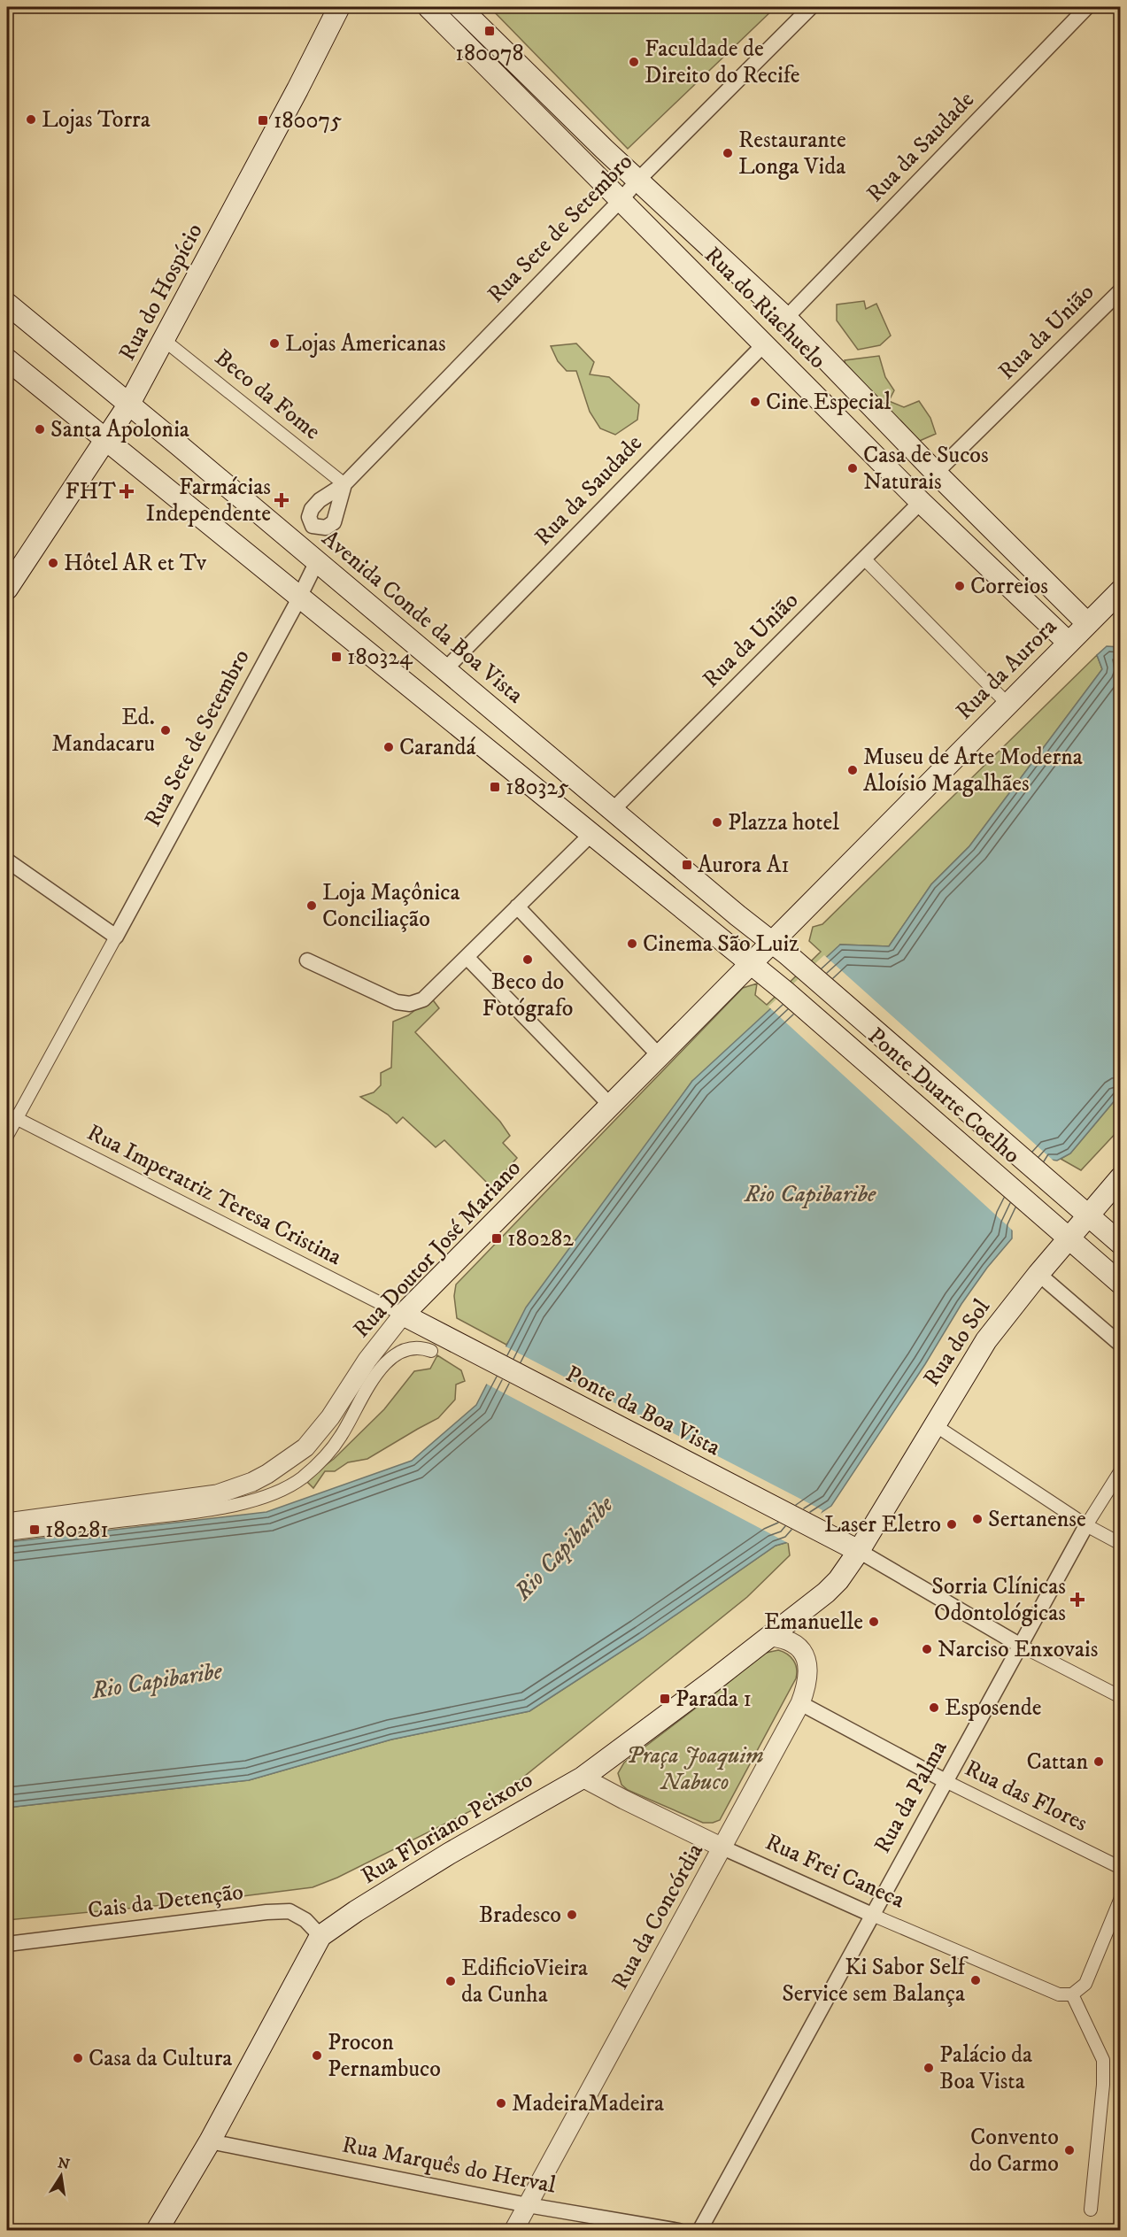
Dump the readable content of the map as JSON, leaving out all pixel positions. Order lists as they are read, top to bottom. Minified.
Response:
{"streets":{"main road":["Rua do Hospício","Rua do Riachuelo","Avenida Conde da Boa Vista","Rua da Aurora","Ponte Duarte Coelho","Rua Doutor José Mariano","Rua do Sol","Ponte da Boa Vista","Rua Floriano Peixoto"],"street":["Rua da Saudade","Rua Sete de Setembro","Rua da União","Beco da Fome","Rua Imperatriz Teresa Cristina","Rua das Flores","Rua da Palma","Rua Frei Caneca","Cais da Detenção","Rua da Concórdia","Rua Marquês do Herval"]},"crossings":[["Rua da Saudade","Rua do Riachuelo"],["Rua da Saudade","Avenida Conde da Boa Vista"],["Rua Sete de Setembro","Rua do Riachuelo"],["Rua Sete de Setembro","Beco da Fome"],["Rua Sete de Setembro","Avenida Conde da Boa Vista"],["Rua do Hospício","Beco da Fome"],["Rua do Hospício","Avenida Conde da Boa Vista"],["Rua do Riachuelo","Rua da União"],["Rua do Riachuelo","Rua da Aurora"],["Rua da União","Avenida Conde da Boa Vista"],["Avenida Conde da Boa Vista","Rua da Aurora"],["Avenida Conde da Boa Vista","Ponte Duarte Coelho"],["Avenida Conde da Boa Vista","Rua Doutor José Mariano"],["Rua da Aurora","Rua Doutor José Mariano"],["Ponte Duarte Coelho","Rua Doutor José Mariano"],["Ponte Duarte Coelho","Rua do Sol"],["Rua Imperatriz Teresa Cristina","Rua Doutor José Mariano"],["Rua Imperatriz Teresa Cristina","Ponte da Boa Vista"],["Rua Doutor José Mariano","Ponte da Boa Vista"],["Rua do Sol","Ponte da Boa Vista"],["Rua do Sol","Rua Floriano Peixoto"],["Ponte da Boa Vista","Rua Floriano Peixoto"],["Rua das Flores","Rua da Palma"],["Rua das Flores","Rua da Concórdia"],["Rua da Palma","Rua Frei Caneca"],["Rua Floriano Peixoto","Rua Frei Caneca"],["Rua Floriano Peixoto","Cais da Detenção"],["Rua Floriano Peixoto","Rua da Concórdia"],["Rua Floriano Peixoto","Rua Marquês do Herval"],["Rua Frei Caneca","Rua da Concórdia"],["Rua da Concórdia","Rua Marquês do Herval"]],"water":["Rio Capibaribe"],"parks":["Praça Joaquim Nabuco"],"places":{"transit":["180078","180075","180324","180325","Aurora A1","180282","180281","Parada 1"],"other":["Faculdade de Direito do Recife","Lojas Torra","Restaurante Longa Vida","Lojas Americanas","Cine Especial","Santa Apolonia","Casa de Sucos Naturais","Hôtel AR et Tv","Correios","Ed. Mandacaru","Carandá","Museu de Arte Moderna Aloísio Magalhães","Plazza hotel","Loja Maçônica Conciliação","Cinema São Luiz","Beco do Fotógrafo","Sertanense","Laser Eletro","Emanuelle","Narciso Enxovais","Esposende","Cattan","Bradesco","Ki Sabor Self Service sem Balança","EdificioVieira da Cunha","Procon Pernambuco","Casa da Cultura","Palácio da Boa Vista","MadeiraMadeira","Convento do Carmo"],"health":["FHT","Farmácias Independente","Sorria Clínicas Odontológicas"]},"north":"top"}
